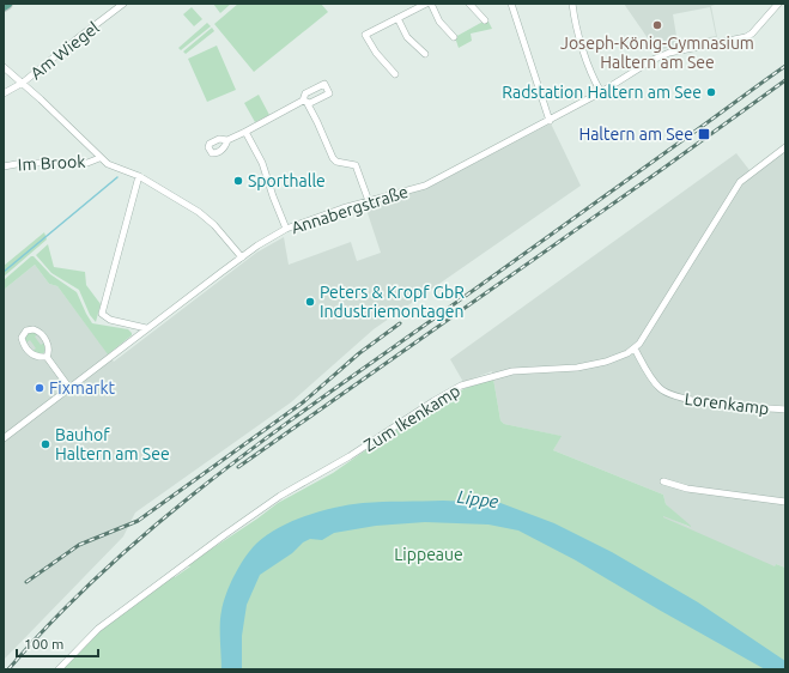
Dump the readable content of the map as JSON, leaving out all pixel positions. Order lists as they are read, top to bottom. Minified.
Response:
{"streets":{"street":["Am Wiegel","Im Brook","Annabergstraße","Lorenkamp","Zum Ikenkamp"]},"crossings":[["Lorenkamp","Zum Ikenkamp"]],"water":["Lippe"],"parks":["Lippeaue"],"places":{"other":["Joseph-König-Gymnasium Haltern am See","Radstation Haltern am See","Sporthalle","Peters & Kropf GbR Industriemontagen","Fixmarkt","Bauhof Haltern am See"],"transit":["Haltern am See"]},"scale_bar":"100 m"}
